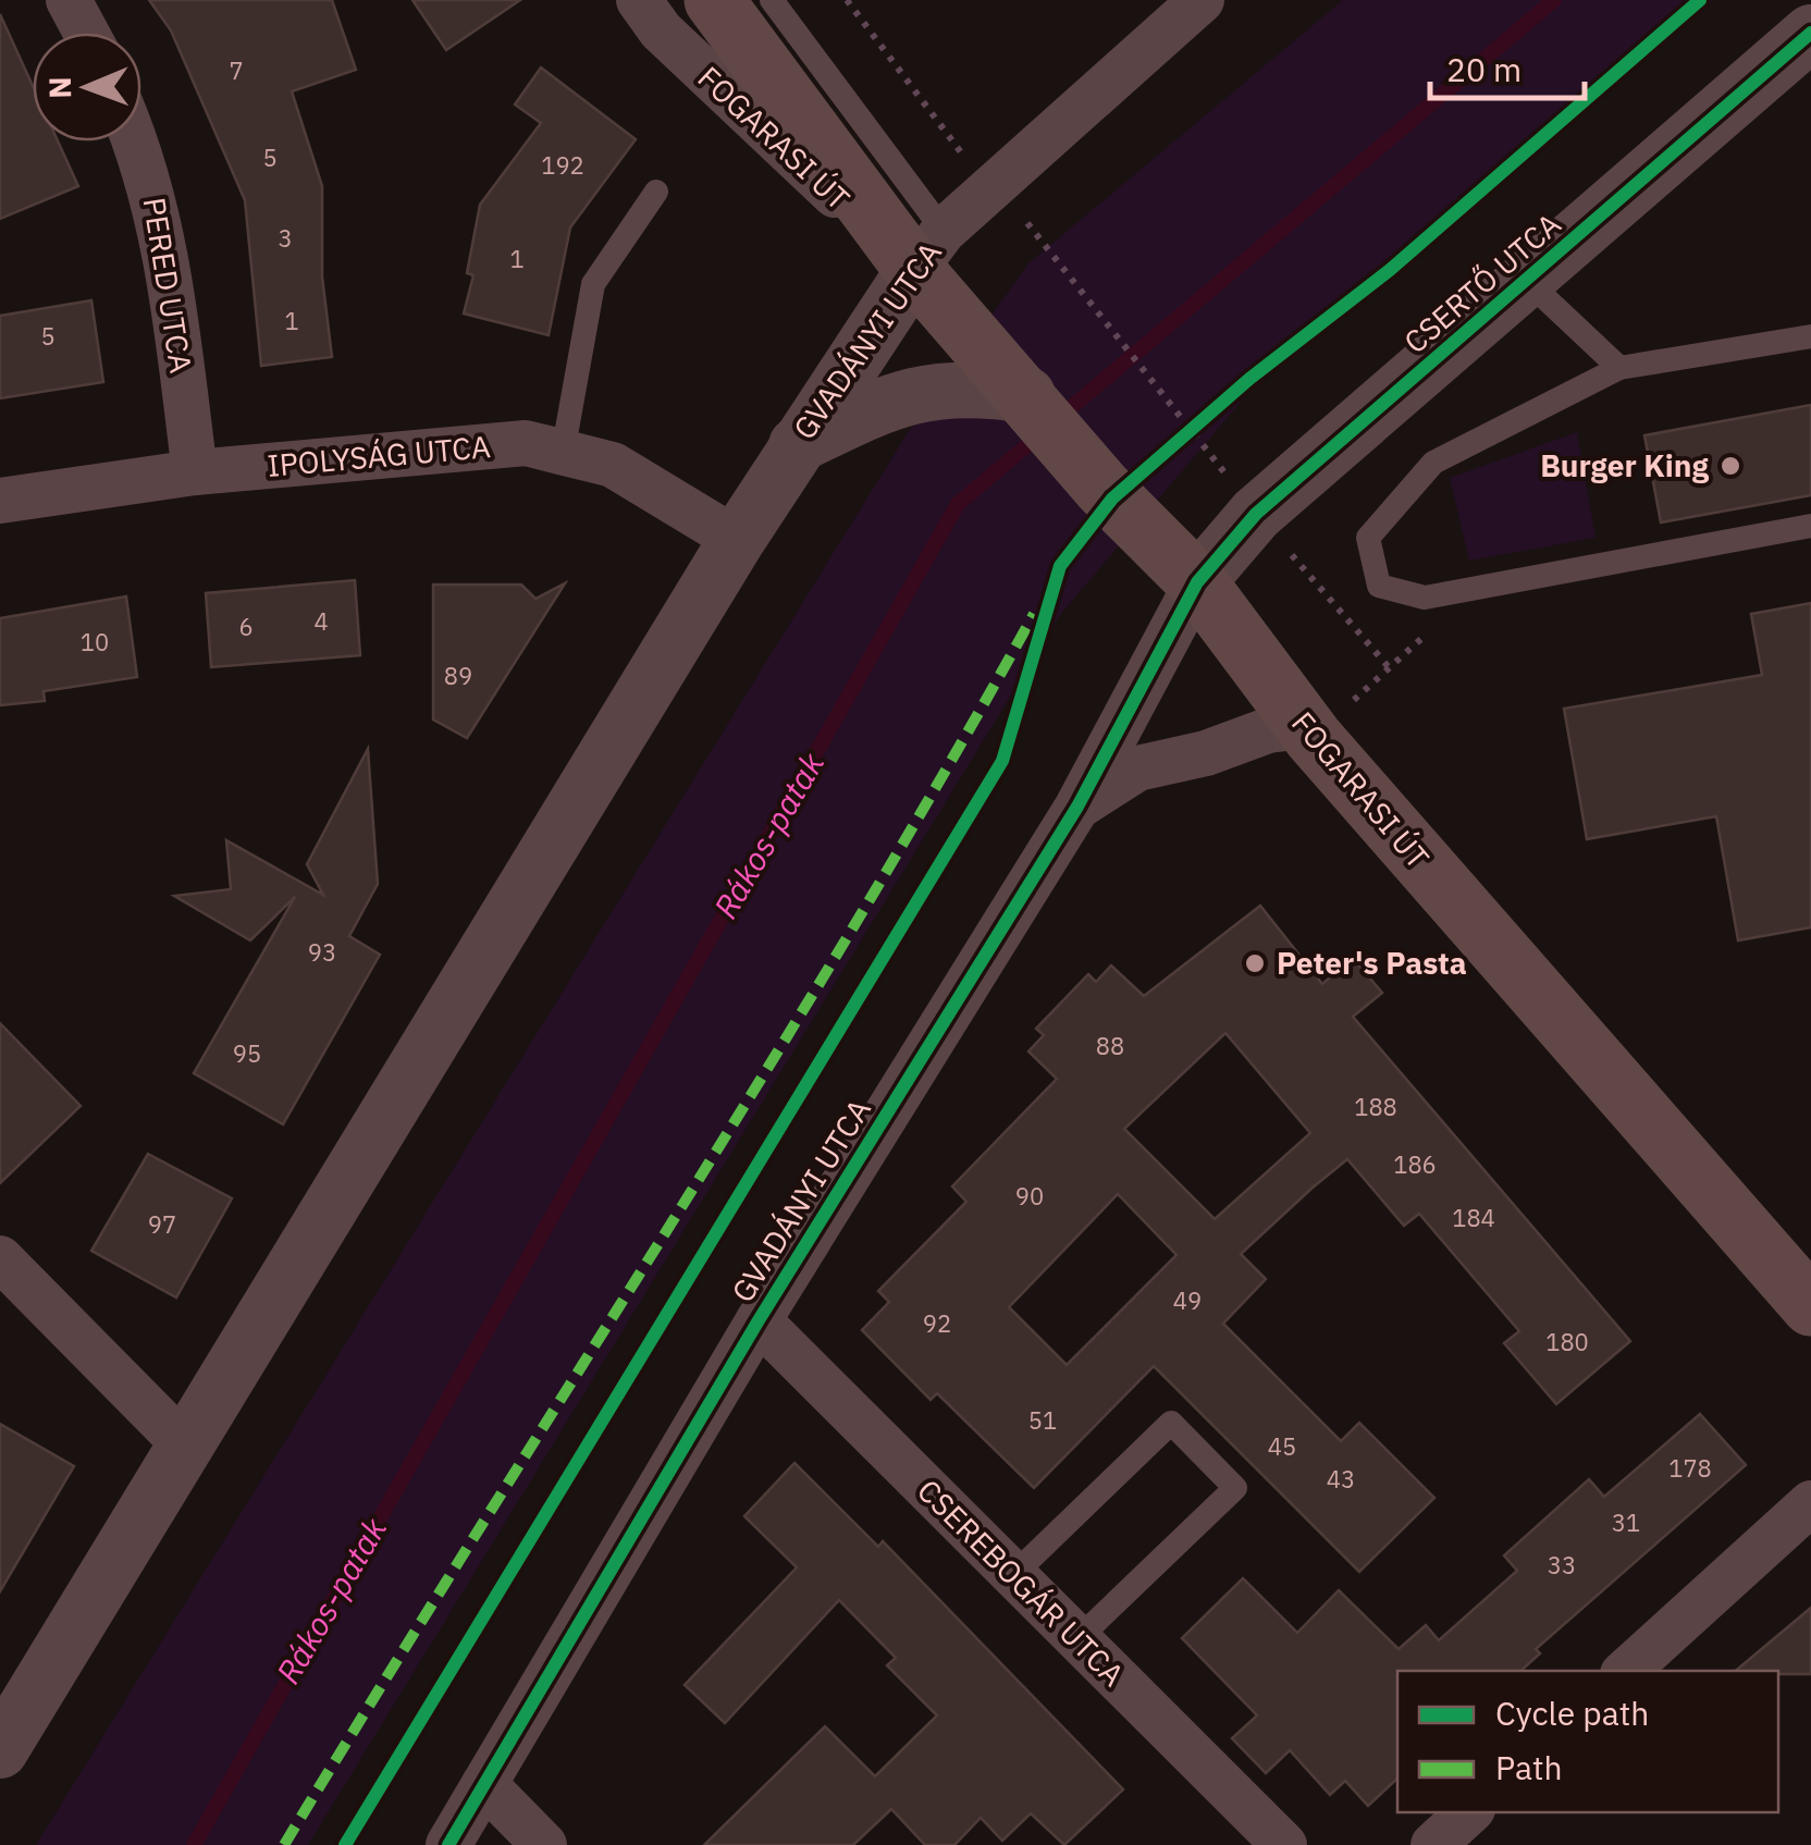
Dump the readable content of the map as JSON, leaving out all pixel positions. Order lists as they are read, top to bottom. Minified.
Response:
{"streets":{"main road":["FOGARASI ÚT"],"street":["CSERTŐ UTCA","PERED UTCA","GVADÁNYI UTCA","IPOLYSÁG UTCA","CSEREBOGÁR UTCA"]},"crossings":[["FOGARASI ÚT","CSERTŐ UTCA"],["FOGARASI ÚT","GVADÁNYI UTCA"],["CSERTŐ UTCA","GVADÁNYI UTCA"],["PERED UTCA","IPOLYSÁG UTCA"],["GVADÁNYI UTCA","IPOLYSÁG UTCA"],["GVADÁNYI UTCA","CSEREBOGÁR UTCA"]],"water":["Rákos-patak"],"places":["Burger King","Peter's Pasta"],"house_numbers":["7","5","192","3","1","1","5","4","6","10","89","93","88","95","188","186","90","184","97","49","92","180","51","45","178","43","31","33"],"legend":["Cycle path","Path"],"scale_bar":"20 m","north":"left"}
